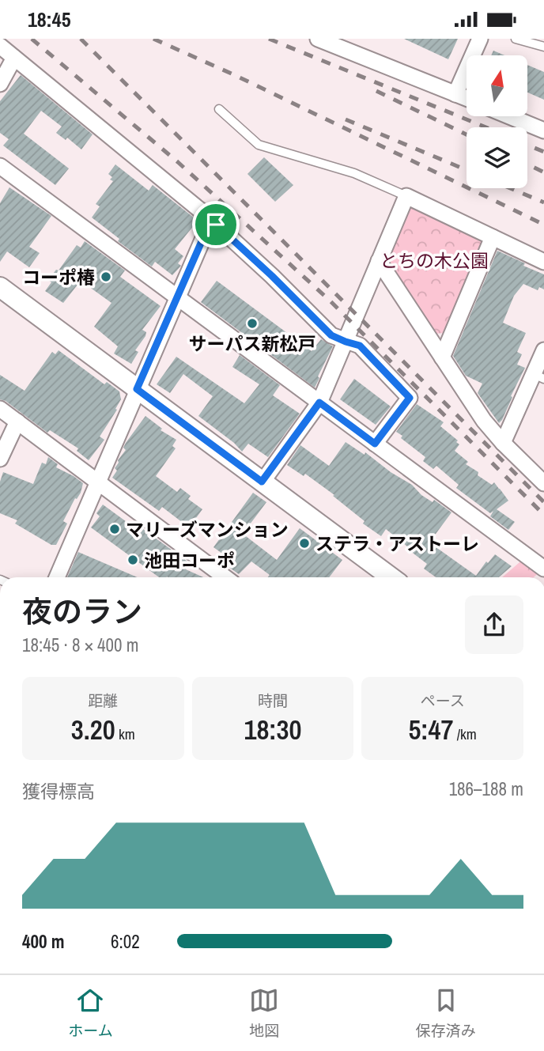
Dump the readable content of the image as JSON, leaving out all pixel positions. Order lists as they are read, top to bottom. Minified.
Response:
{"parks":["とちの木公園"],"places":["コーポ椿","サーパス新松戸","マリーズマンション","ステラ・アストーレ","池田コーポ"],"north":"top","page":{"status":"18:45","heading":["夜のラン","18:45 · 8 × 400 m"],"stats":[["距離","3.20 km"],["時間","18:30"],["ペース","5:47 /km"]],"chart":["獲得標高","186–188 m"],"list":[{"name":"400 m","note":"6:02"}],"tabs":["ホーム","地図","保存済み"]}}
